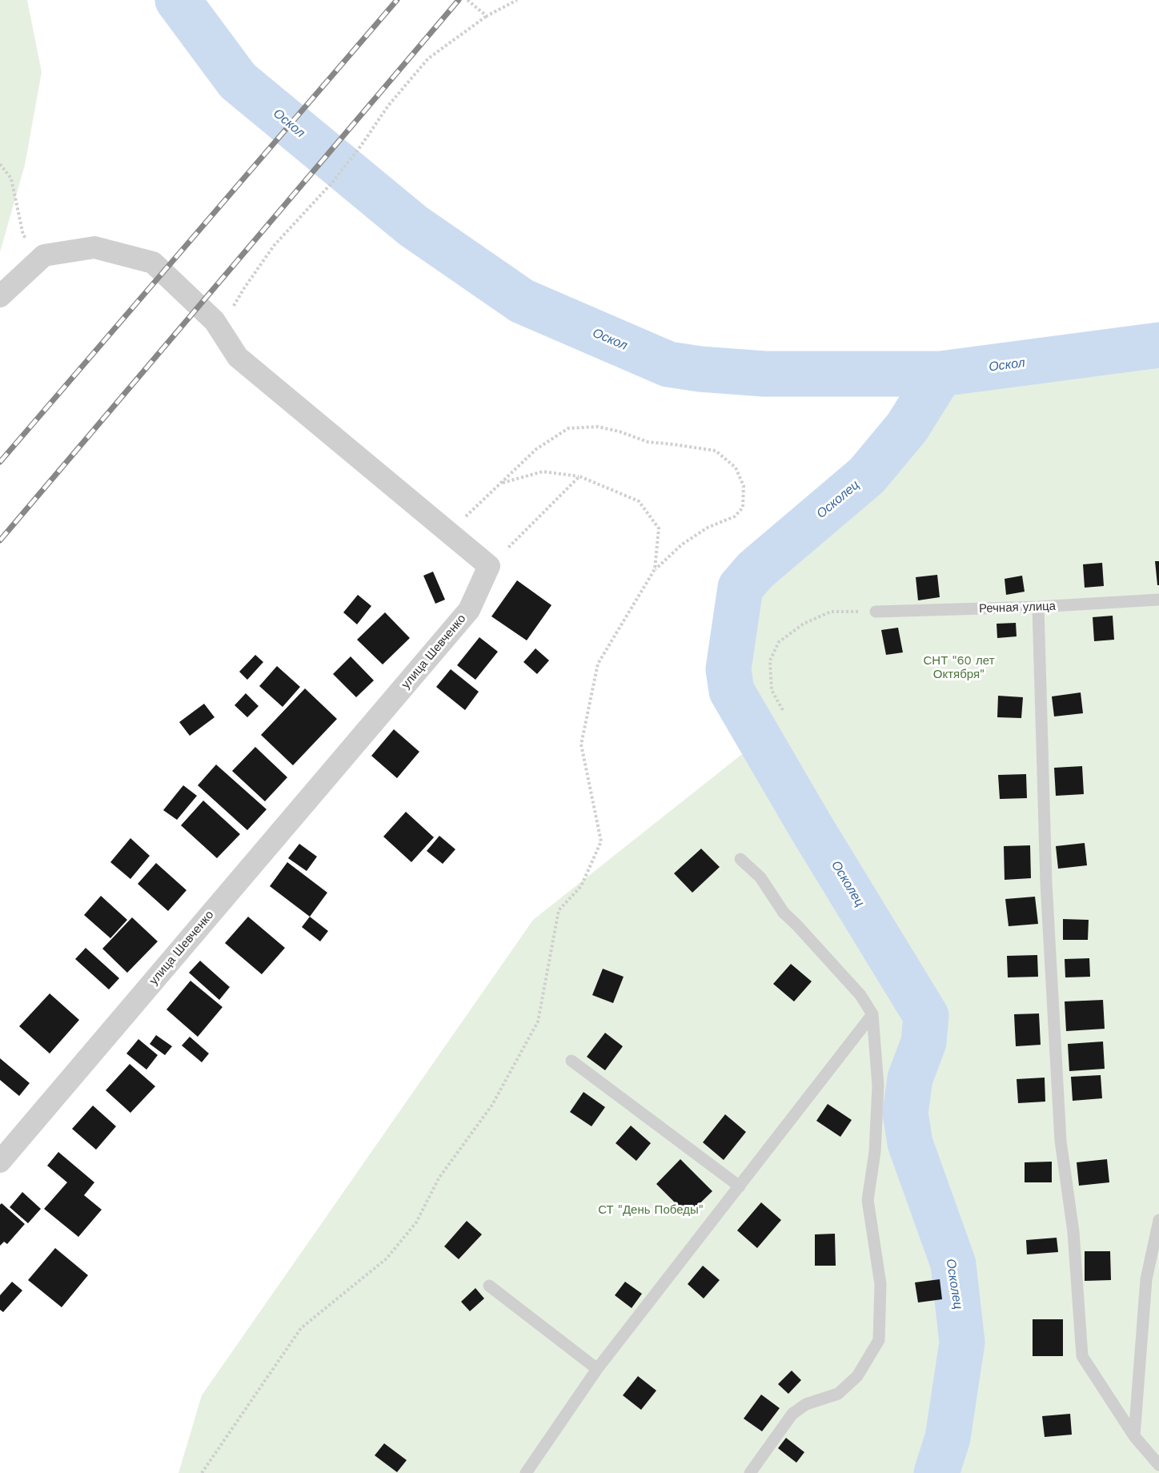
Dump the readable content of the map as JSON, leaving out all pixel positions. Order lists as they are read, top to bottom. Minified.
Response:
{"streets":{"street":["улица Шевченко"],"lane":["Речная улица"]},"water":["Оскол","Осколец"],"parks":["СНТ \"60 лет Октября\"","СТ \"День Победы\""]}
